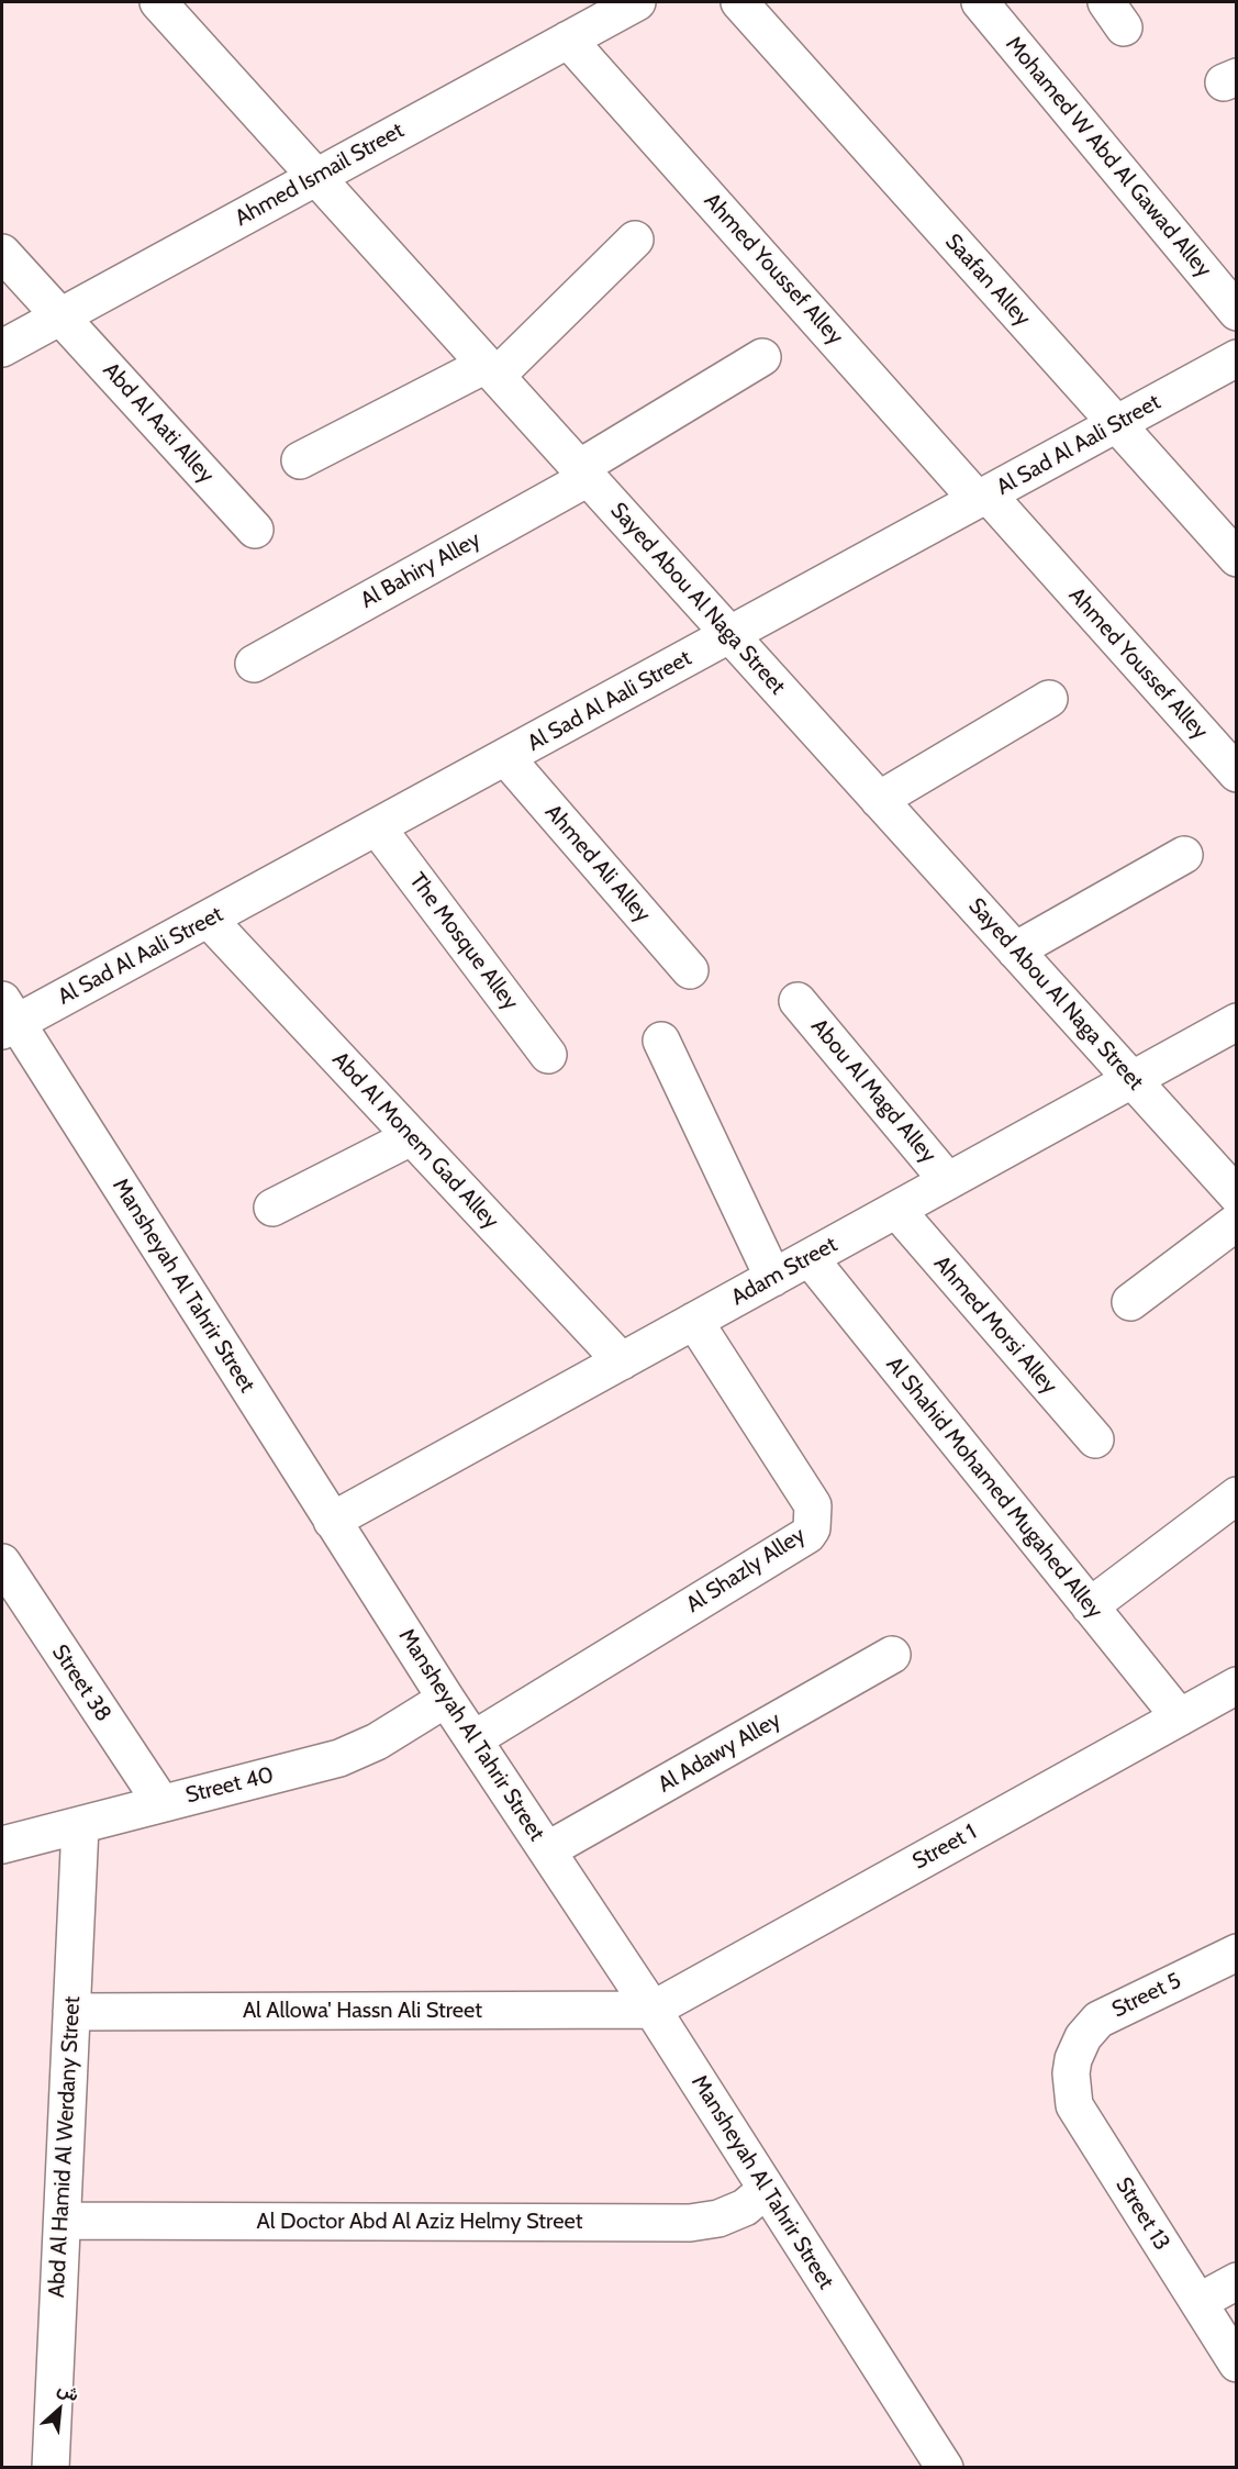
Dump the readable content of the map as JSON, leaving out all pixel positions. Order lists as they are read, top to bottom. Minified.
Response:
{"streets":{"street":["Mohamed W Abd Al Gawad Alley","Ahmed Ismail Street","Ahmed Youssef Alley","Saafan Alley","Abd Al Aati Alley","Al Sad Al Aali Street","Al Bahiry Alley","Sayed Abou Al Naga Street","Ahmed Ali Alley","The Mosque Alley","Abou Al Magd Alley","Abd Al Monem Gad Alley","Adam Street","Mansheyah Al Tahrir Street","Ahmed Morsi Alley","Al Shahid Mohamed Mugahed Alley","Al Shazly Alley","Street 38","Al Adawy Alley","Street 40","Street 1","Street 5","Al Allowa' Hassn Ali Street","Abd Al Hamid Al Werdany Street","Street 13","Al Doctor Abd Al Aziz Helmy Street"]},"crossings":[["Ahmed Ismail Street","Ahmed Youssef Alley"],["Ahmed Ismail Street","Abd Al Aati Alley"],["Ahmed Ismail Street","Sayed Abou Al Naga Street"],["Ahmed Youssef Alley","Al Sad Al Aali Street"],["Saafan Alley","Al Sad Al Aali Street"],["Al Sad Al Aali Street","Sayed Abou Al Naga Street"],["Al Sad Al Aali Street","Ahmed Ali Alley"],["Al Sad Al Aali Street","The Mosque Alley"],["Al Sad Al Aali Street","Abd Al Monem Gad Alley"],["Al Sad Al Aali Street","Mansheyah Al Tahrir Street"],["Al Bahiry Alley","Sayed Abou Al Naga Street"],["Sayed Abou Al Naga Street","Adam Street"],["Abou Al Magd Alley","Adam Street"],["Abd Al Monem Gad Alley","Adam Street"],["Adam Street","Mansheyah Al Tahrir Street"],["Adam Street","Ahmed Morsi Alley"],["Adam Street","Al Shahid Mohamed Mugahed Alley"],["Adam Street","Al Shazly Alley"],["Mansheyah Al Tahrir Street","Al Shazly Alley"],["Mansheyah Al Tahrir Street","Al Adawy Alley"],["Mansheyah Al Tahrir Street","Street 40"],["Mansheyah Al Tahrir Street","Street 1"],["Mansheyah Al Tahrir Street","Al Allowa' Hassn Ali Street"],["Mansheyah Al Tahrir Street","Al Doctor Abd Al Aziz Helmy Street"],["Al Shahid Mohamed Mugahed Alley","Street 1"],["Street 38","Street 40"],["Street 40","Abd Al Hamid Al Werdany Street"],["Street 1","Al Allowa' Hassn Ali Street"],["Street 5","Street 13"],["Al Allowa' Hassn Ali Street","Abd Al Hamid Al Werdany Street"],["Abd Al Hamid Al Werdany Street","Al Doctor Abd Al Aziz Helmy Street"]],"north":"top right"}
